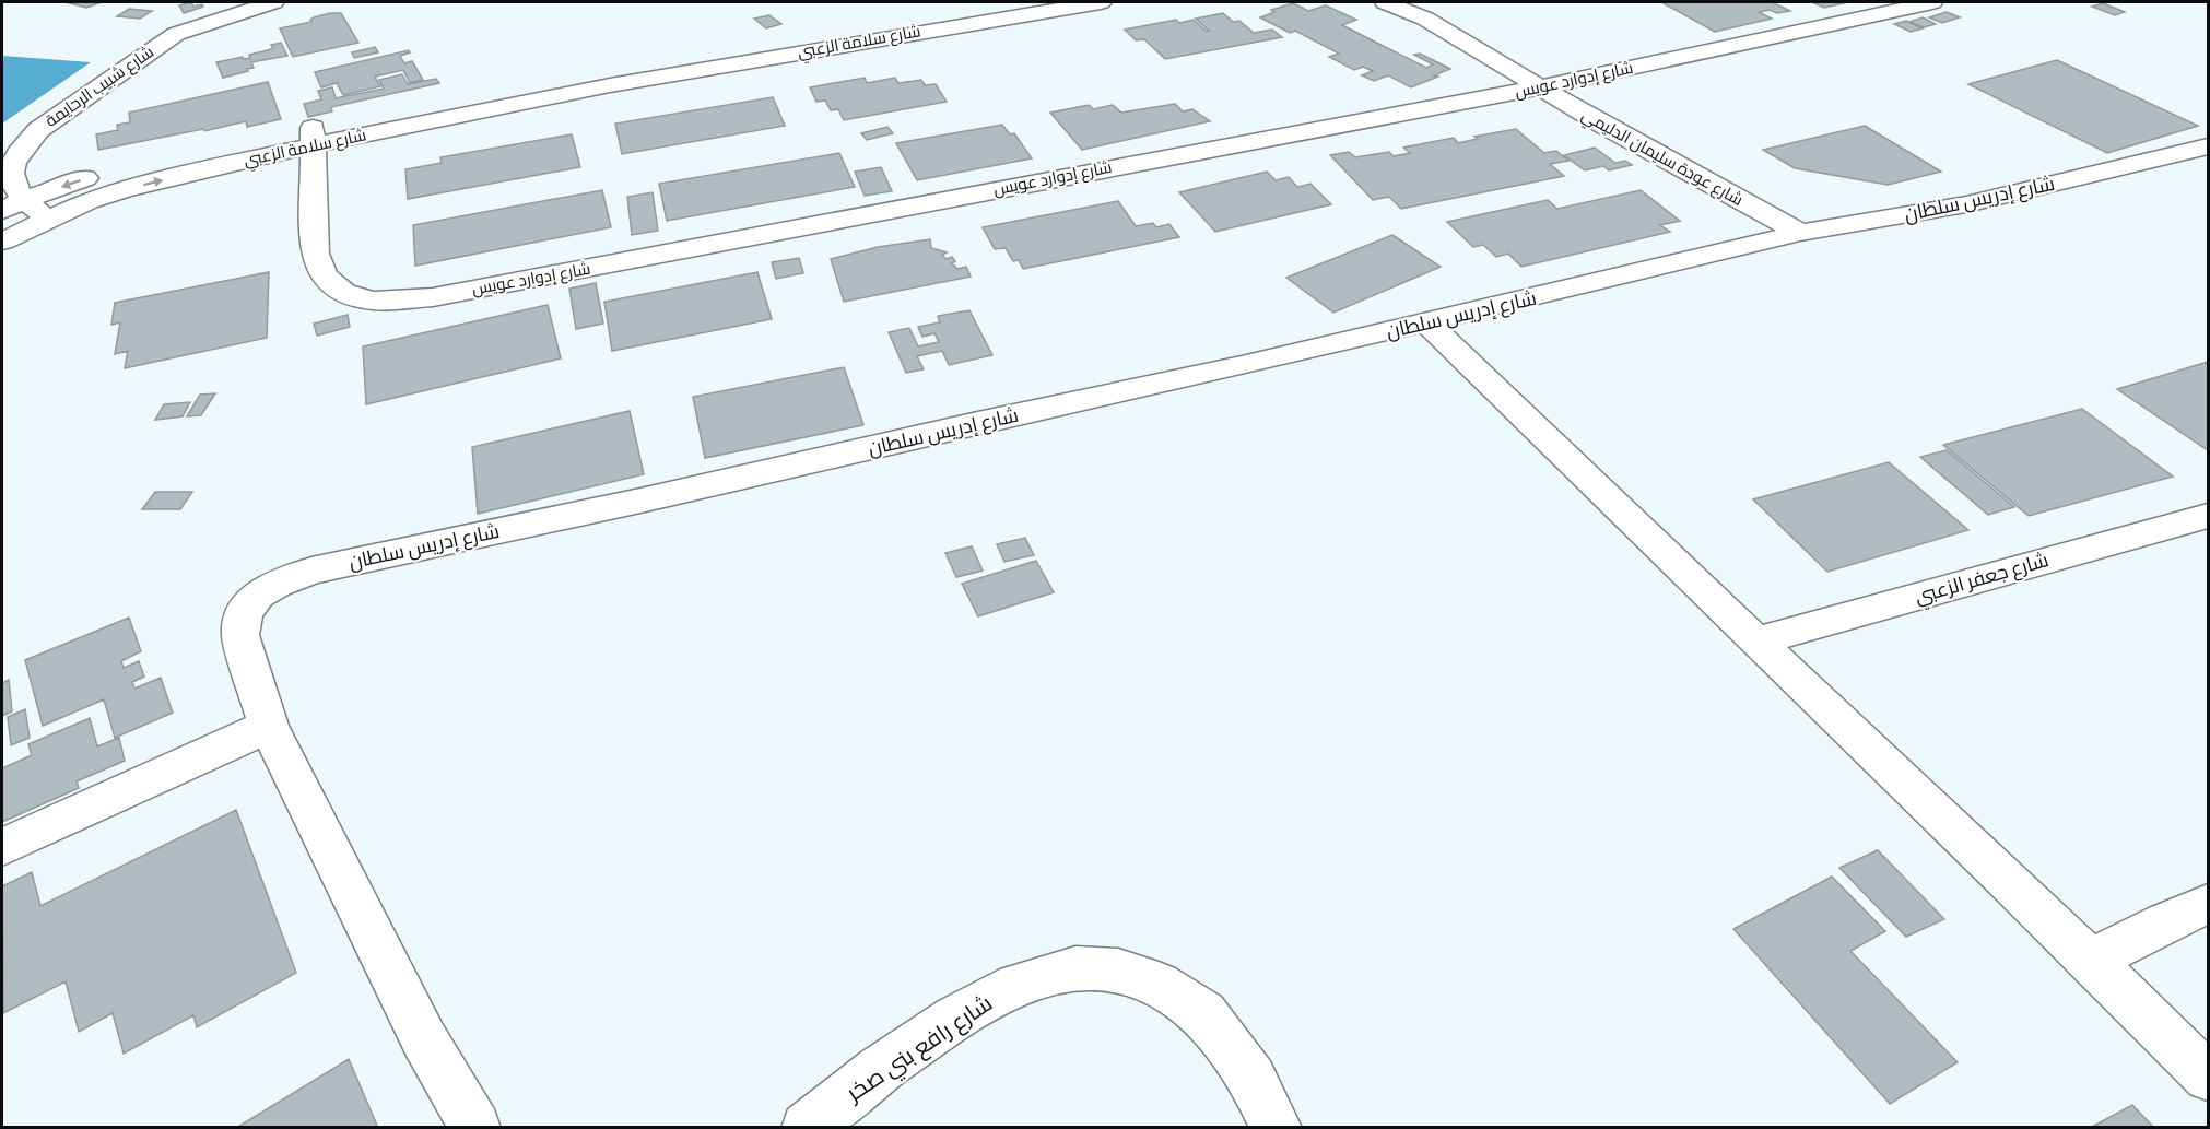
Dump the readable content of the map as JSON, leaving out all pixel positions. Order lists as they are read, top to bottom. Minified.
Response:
{"streets":{"street":["شارع سلامة الزعبي","شارع إدوارد عويس","شارع شبيب الرحايمة","شارع عودة سليمان الدليمي","شارع إدريس سلطان","شارع جعفر الزعبي","شارع رافع بني صخر"]},"crossings":[["شارع سلامة الزعبي","شارع إدوارد عويس"],["شارع سلامة الزعبي","شارع شبيب الرحايمة"],["شارع إدوارد عويس","شارع عودة سليمان الدليمي"],["شارع عودة سليمان الدليمي","شارع إدريس سلطان"]]}
